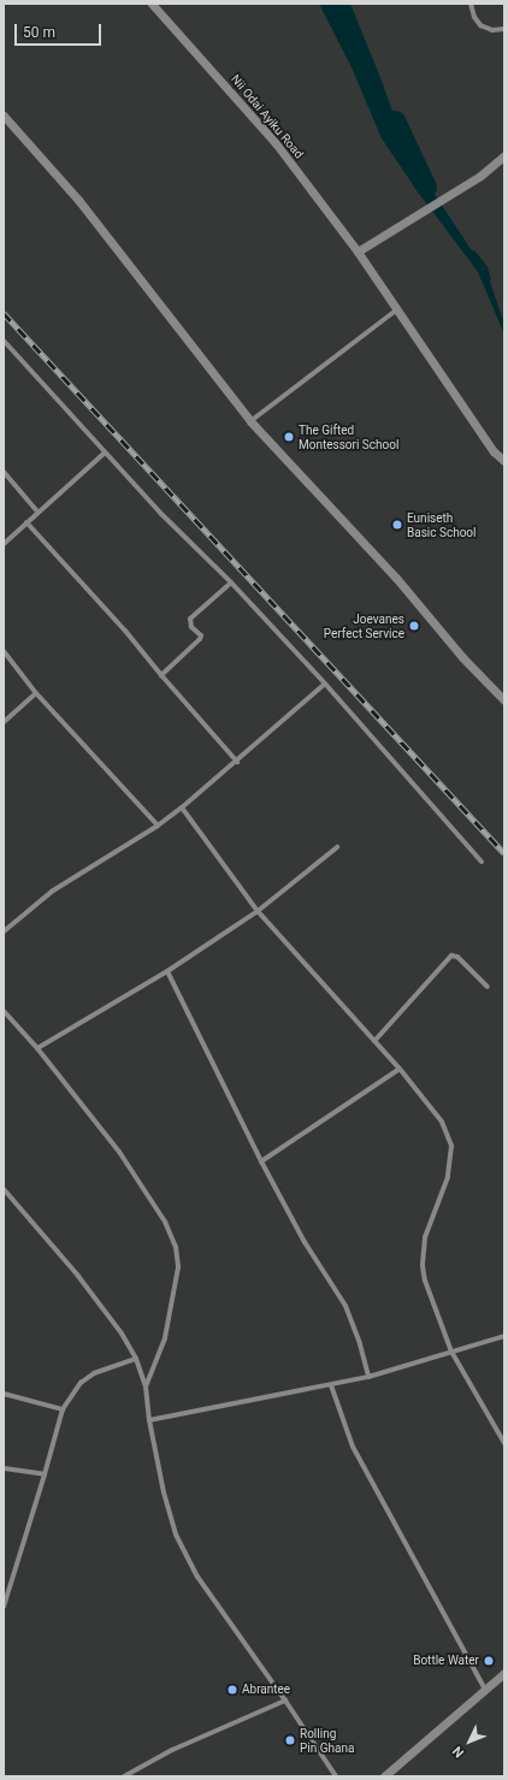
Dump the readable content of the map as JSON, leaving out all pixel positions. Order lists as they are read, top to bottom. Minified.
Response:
{"streets":{"street":["Nii Odai Ayiku Road"]},"places":["The Gifted Montessori School","Euniseth Basic School","Joevanes Perfect Service","Bottle Water","Abrantee","Rolling Pin Ghana"],"scale_bar":"50 m","north":"bottom left"}
